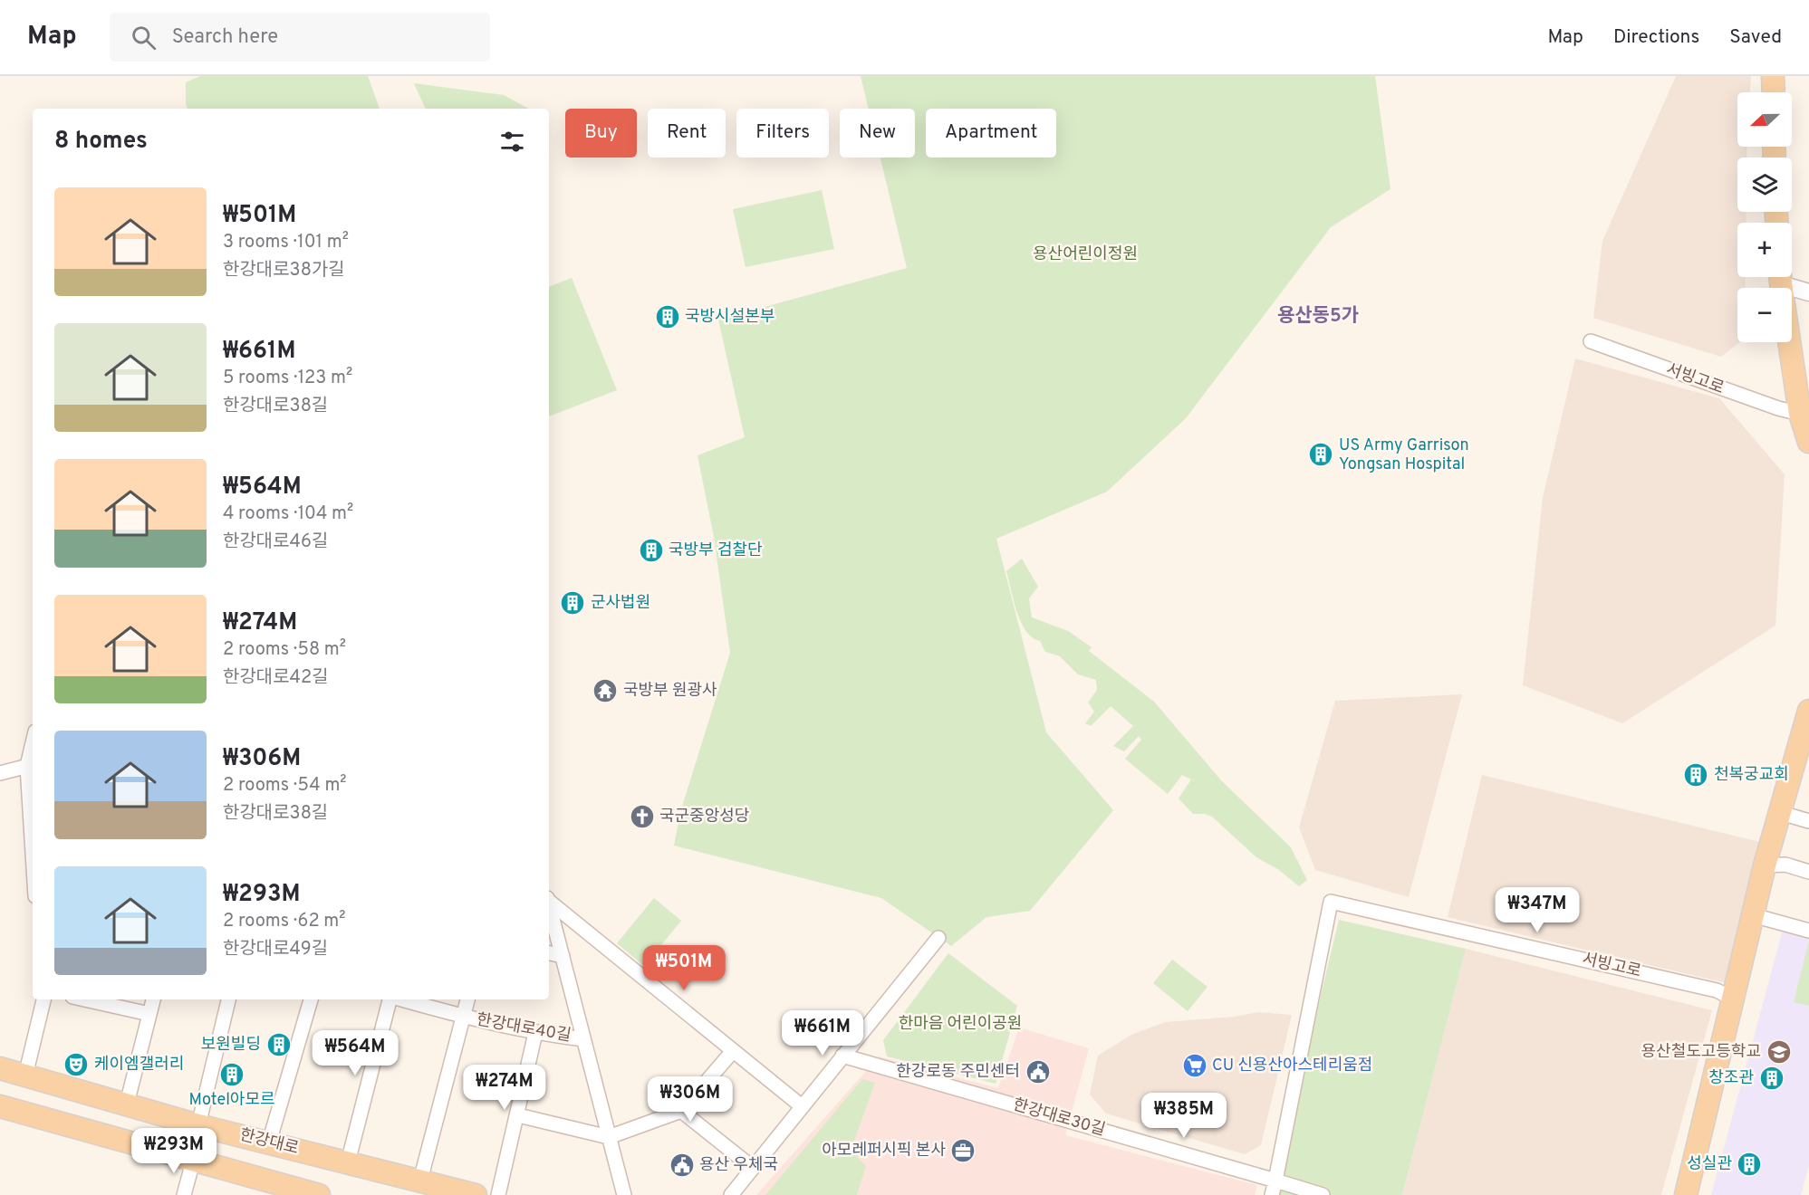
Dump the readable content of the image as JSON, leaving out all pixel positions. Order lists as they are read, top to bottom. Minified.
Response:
{"streets":{"main road":["한강대로"],"street":["서빙고로","한강대로40길","한강대로30길"]},"crossings":[["서빙고로","한강대로30길"]],"districts":["용산동5가"],"parks":["용산어린이정원","한마음 어린이공원"],"places":{"building":["국방시설본부","US Army Garrison Yongsan Hospital","국방부 검찰단","군사법원","천복궁교회","보원빌딩","Motel아모르","창조관","성실관"],"temple":["국방부 원광사"],"church":["국군중앙성당"],"school or university":["용산철도고등학교"],"theatre":["케이엠갤러리"],"supermarket":["CU 신용산아스테리움점"],"public building":["한강로동 주민센터","용산 우체국"],"office":["아모레퍼시픽 본사"]},"north":"left","page":{"header":"Map","search":"Search here","nav":["Map","Directions","Saved"],"map_buttons":["+","−"],"chip":["Buy","Rent","Filters","New","Apartment"],"heading":"8 homes","list":[{"name":"₩501M","note":"3 rooms · 101 m² · 한강대로38가길"},{"name":"₩661M","note":"5 rooms · 123 m² · 한강대로38길"},{"name":"₩564M","note":"4 rooms · 104 m² · 한강대로46길"},{"name":"₩274M","note":"2 rooms · 58 m² · 한강대로42길"},{"name":"₩306M","note":"2 rooms · 54 m² · 한강대로38길"},{"name":"₩293M","note":"2 rooms · 62 m² · 한강대로49길"}],"price":["₩347M","₩501M","₩661M","₩564M","₩274M","₩306M","₩385M","₩293M"]}}
